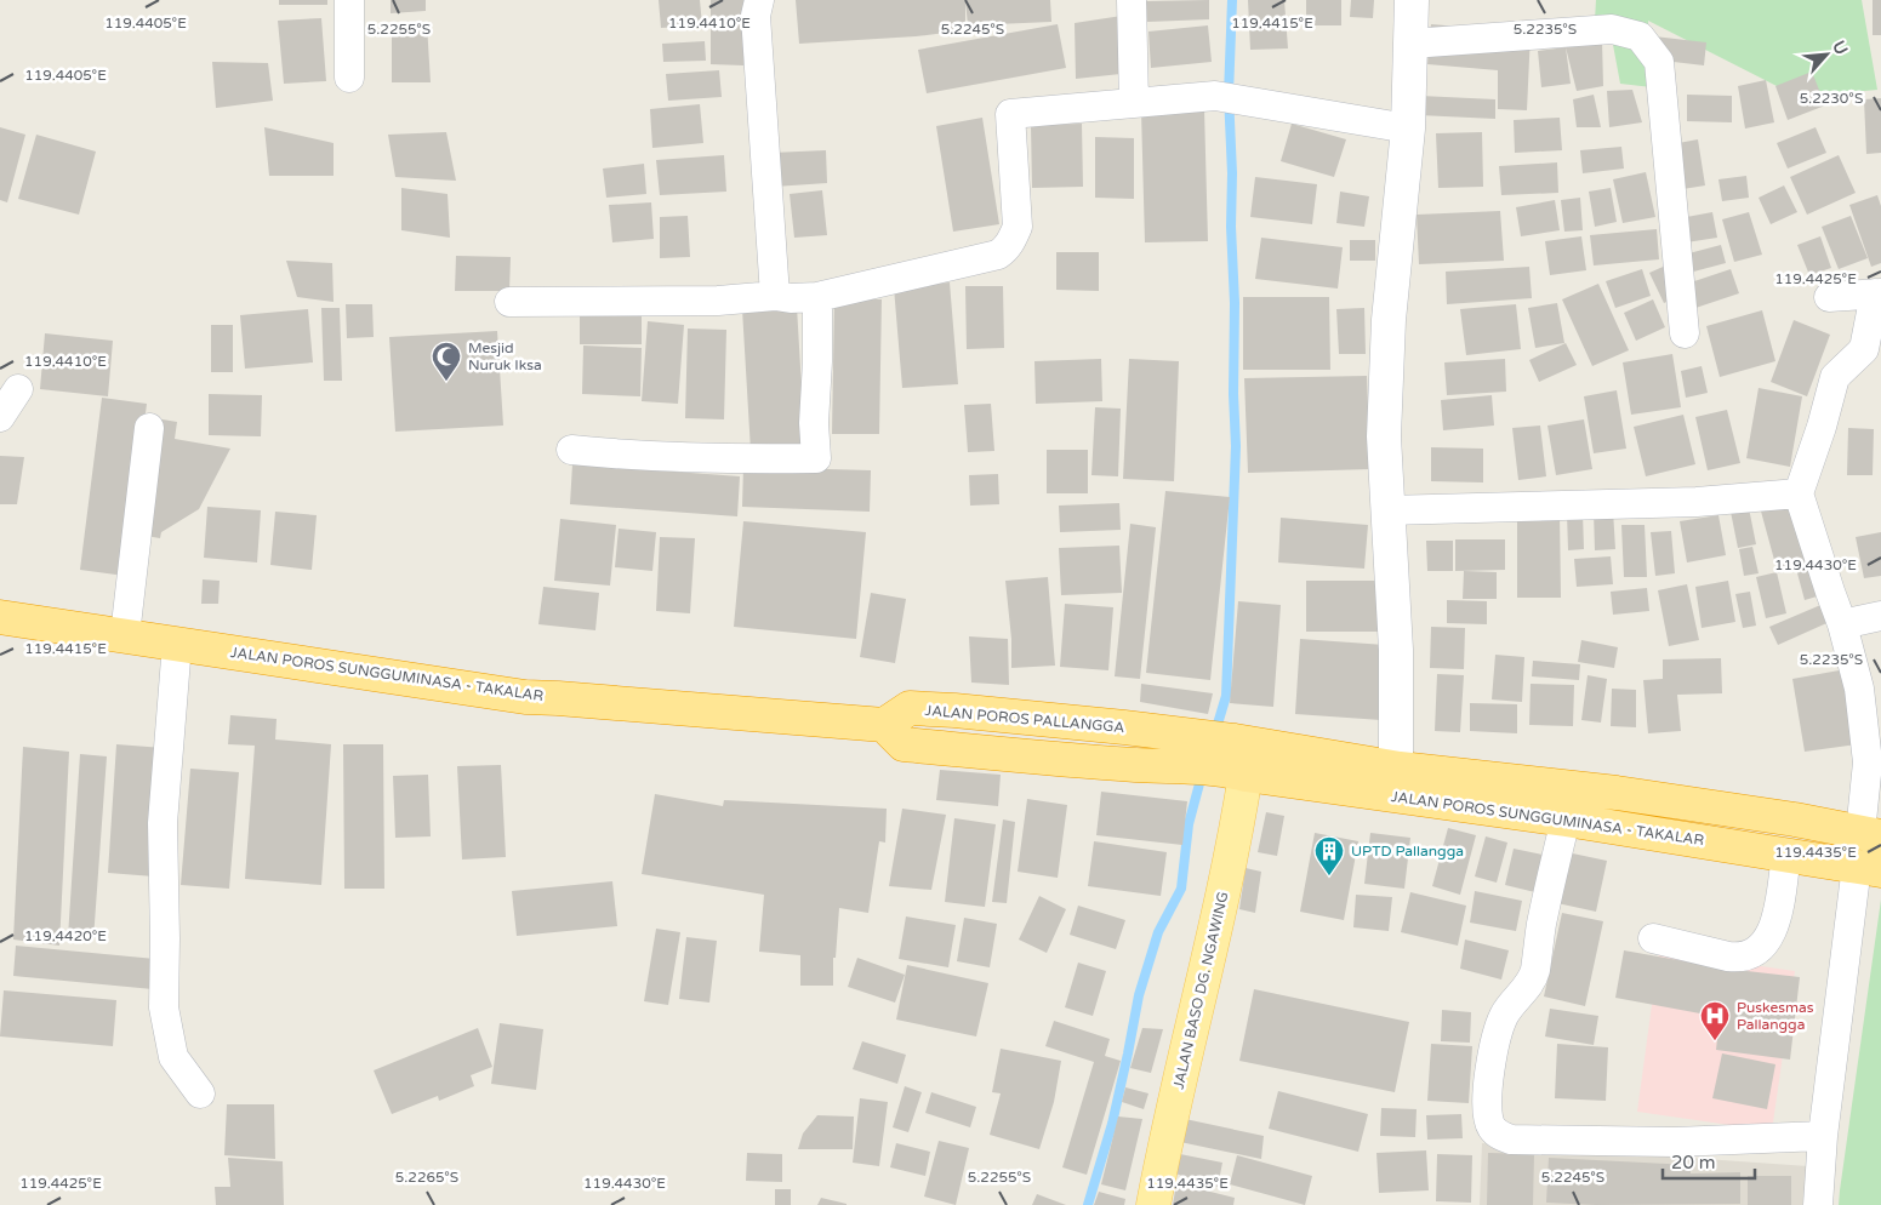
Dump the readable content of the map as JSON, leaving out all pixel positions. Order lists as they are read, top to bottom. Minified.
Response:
{"streets":{"highway":["JALAN POROS SUNGGUMINASA - TAKALAR"],"main road":["JALAN BASO DG. NGAWING"]},"crossings":[["JALAN POROS SUNGGUMINASA - TAKALAR","JALAN BASO DG. NGAWING"]],"places":{"mosque":["Mesjid Nuruk Iksa"],"building":["UPTD Pallangga"],"hospital":["Puskesmas Pallangga"]},"scale_bar":"20 m","north":"top right","coordinates":["119.4405°E","119.4410°E","119.4415°E","5.2255°S","5.2245°S","5.2235°S","5.2230°S","119.4425°E","119.4430°E","119.4435°E","119.4420°E","5.2265°S"]}
